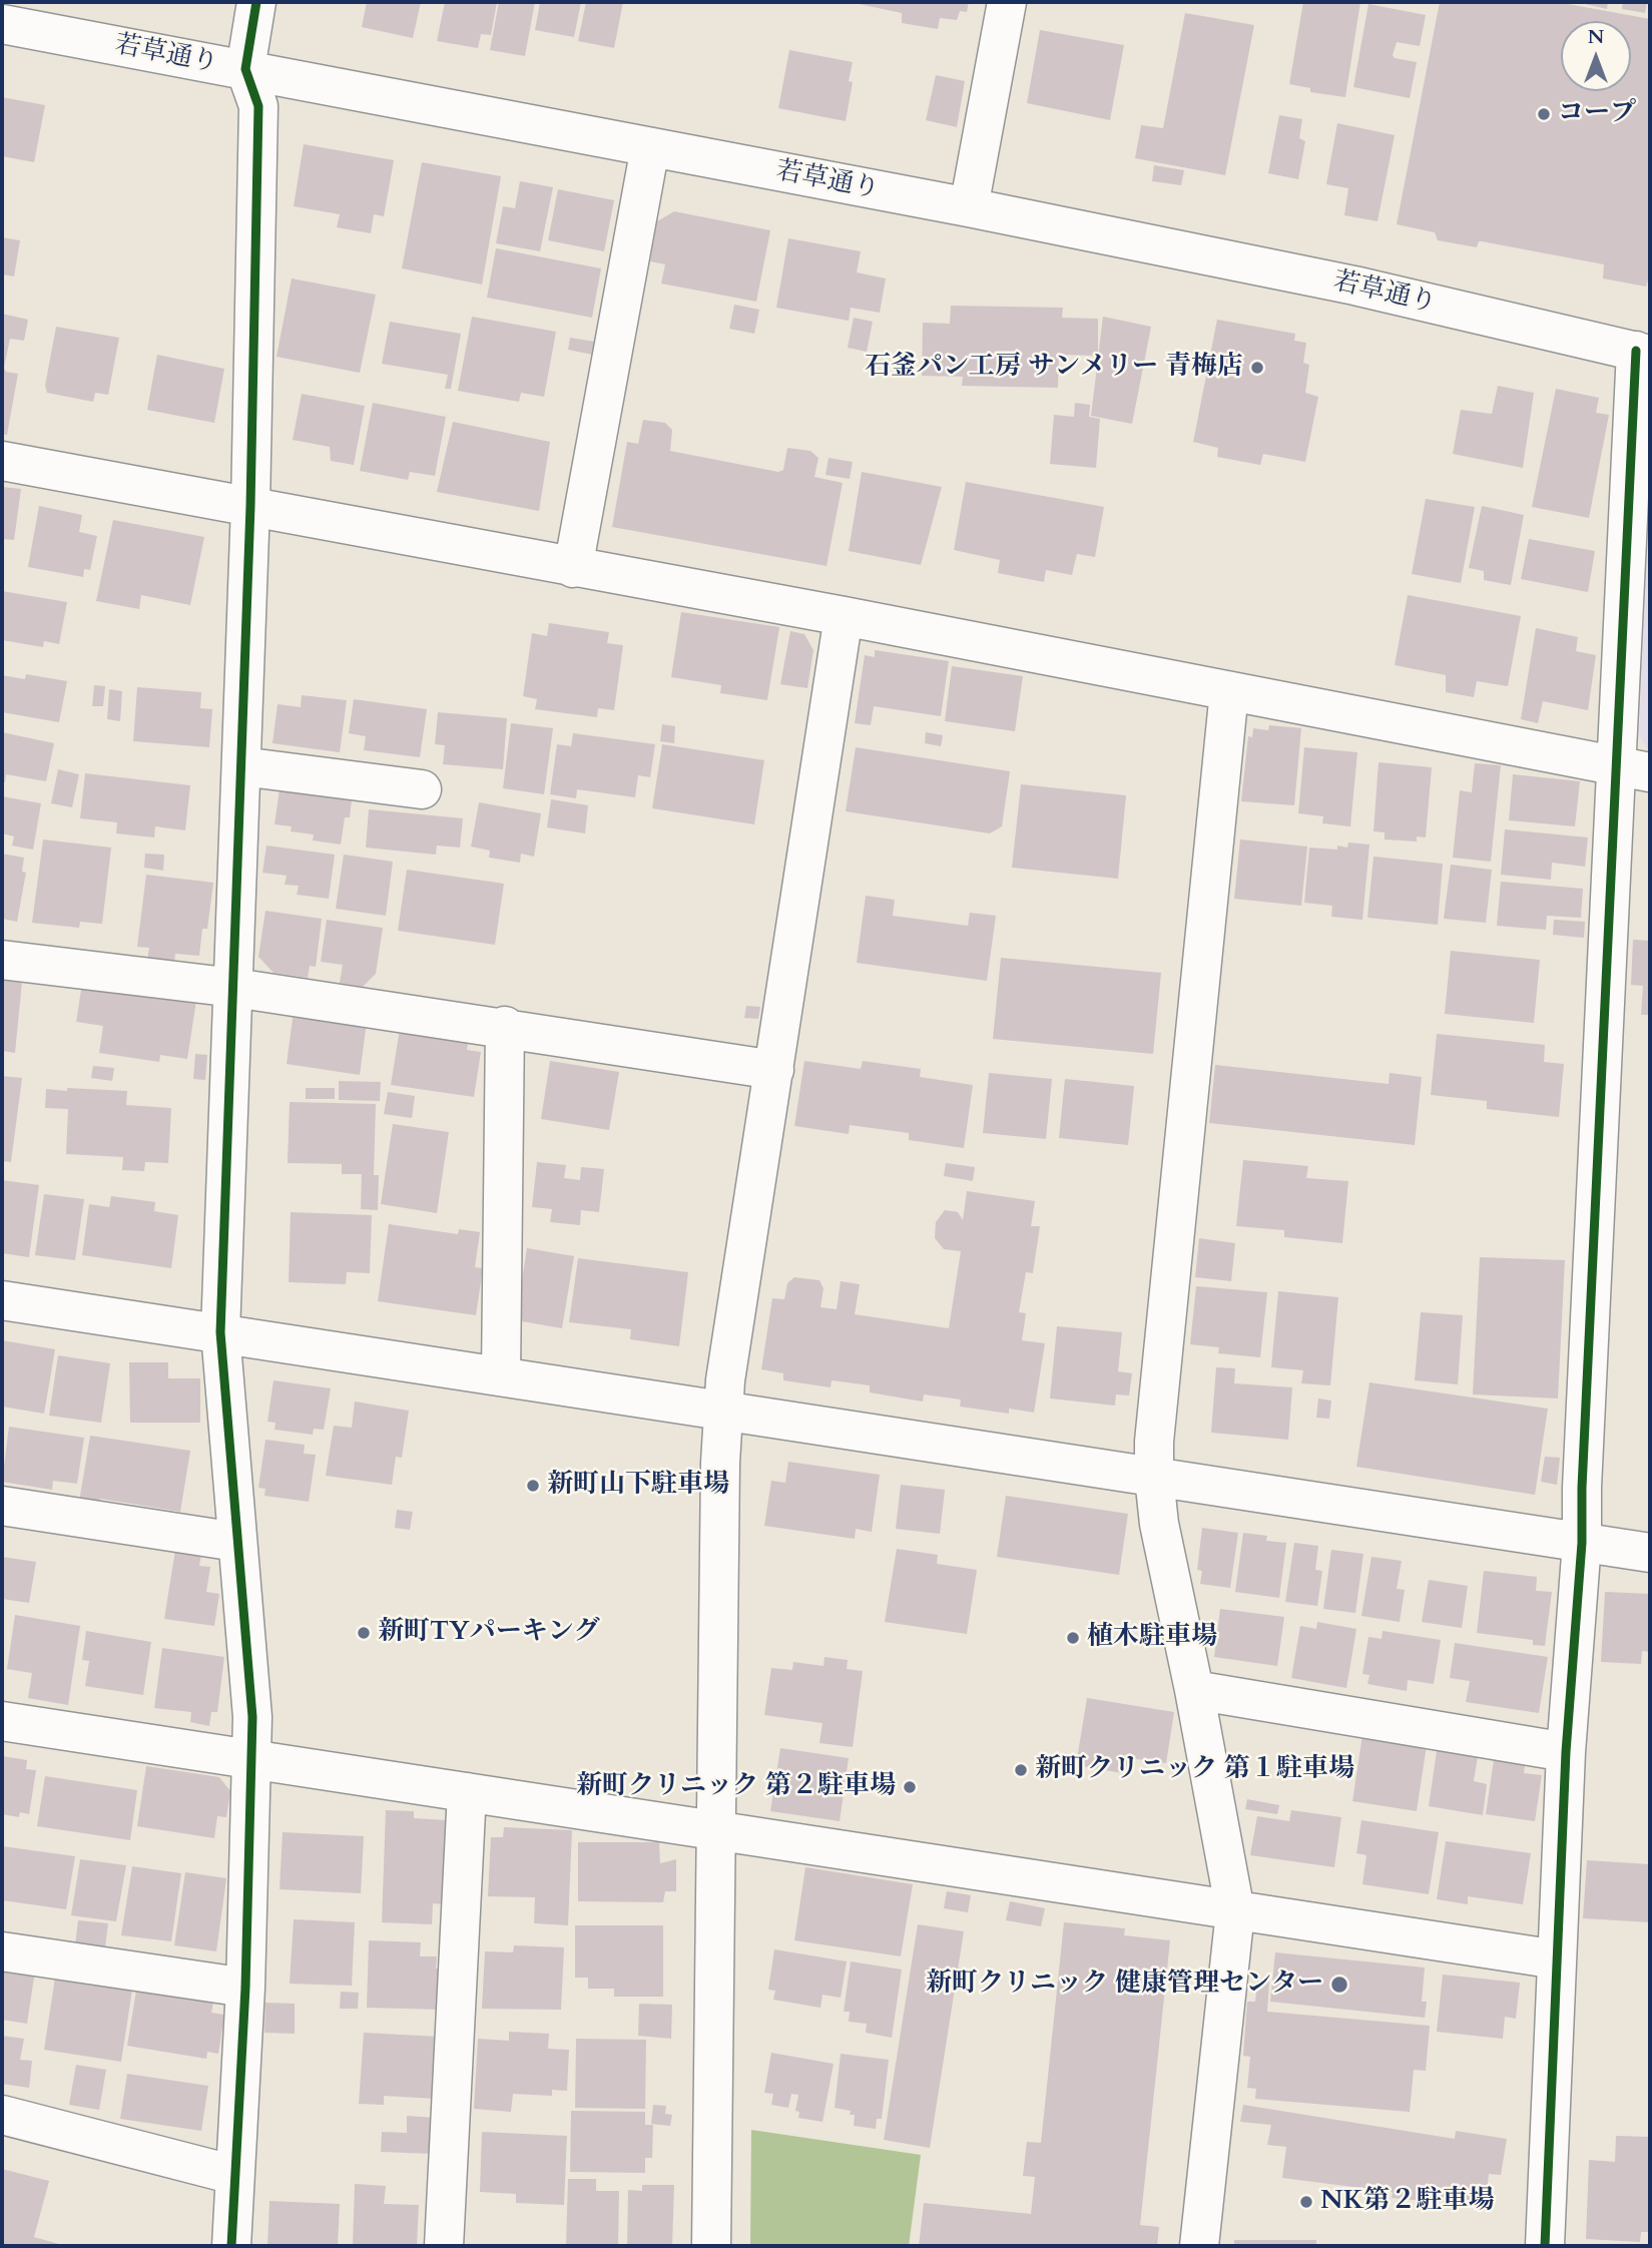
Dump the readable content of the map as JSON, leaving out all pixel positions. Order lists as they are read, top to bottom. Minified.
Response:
{"streets":{"street":["若草通り"]},"places":["コープ","石釜パン工房 サンメリー 青梅店","新町山下駐車場","新町TYパーキング","植木駐車場","新町クリニック 第１駐車場","新町クリニック 第２駐車場","新町クリニック 健康管理センター","NK第２駐車場"],"north":"top"}
